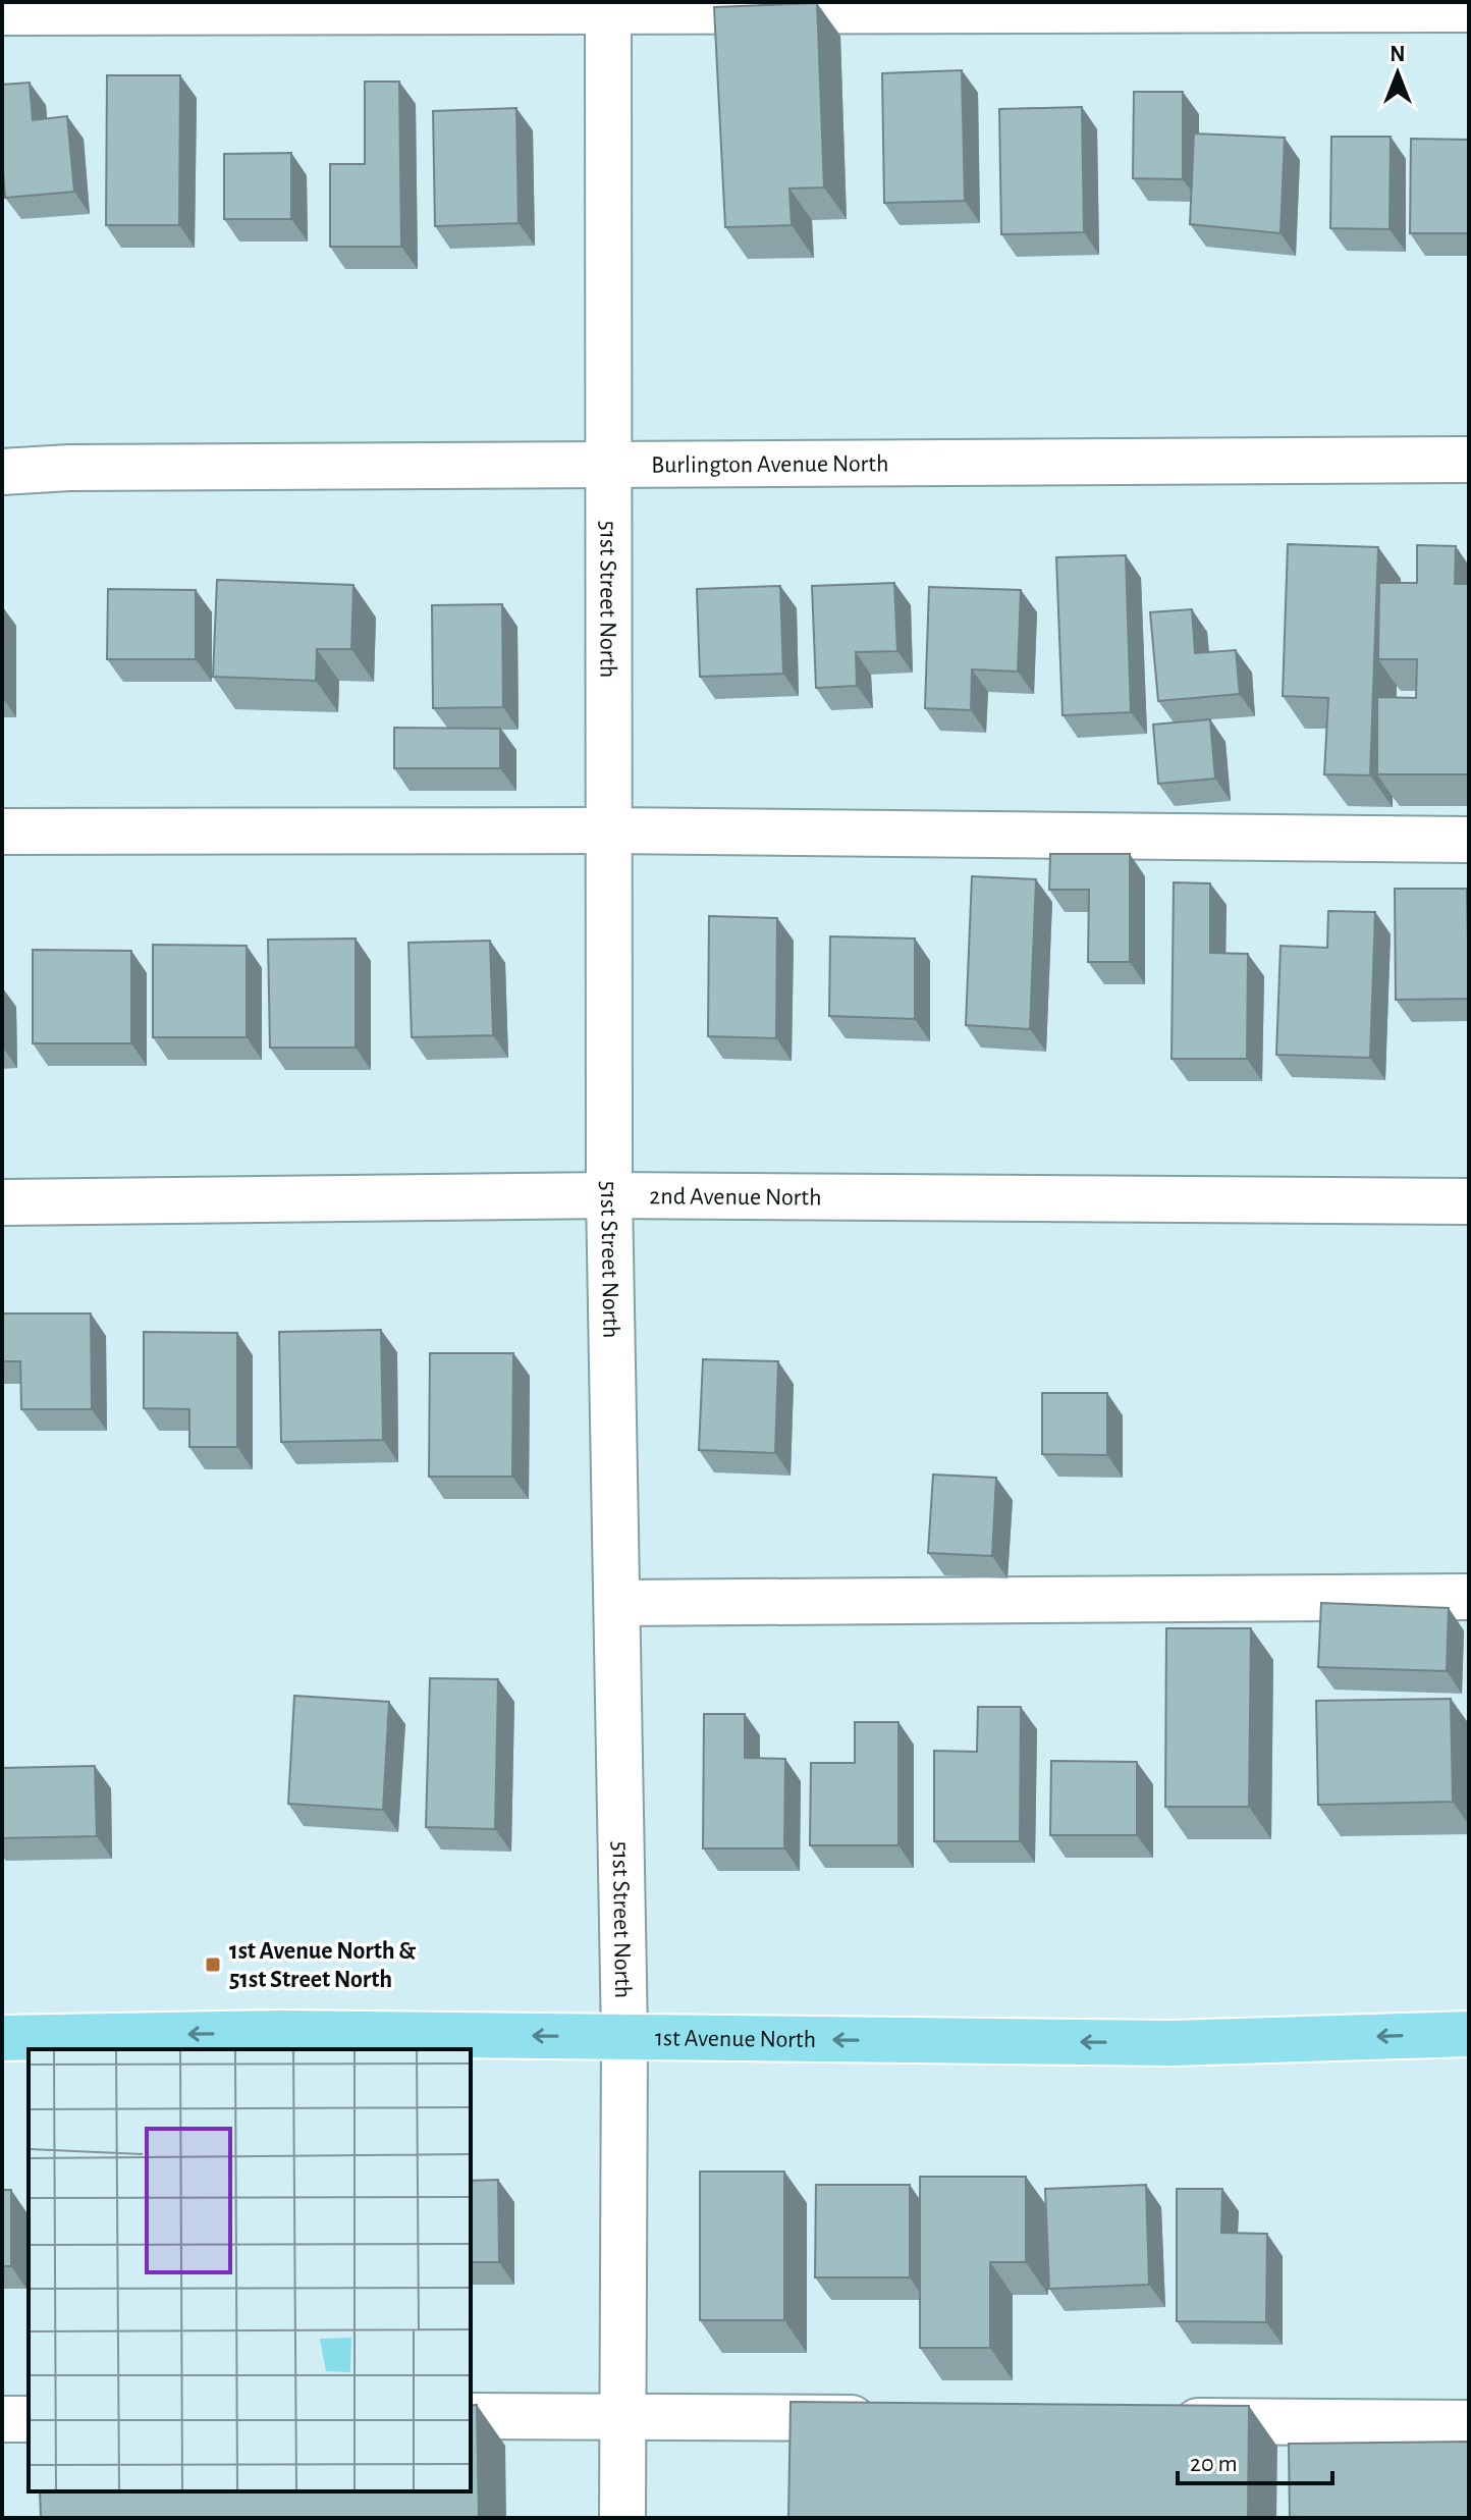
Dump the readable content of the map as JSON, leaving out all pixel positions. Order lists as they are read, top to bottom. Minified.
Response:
{"streets":{"main road":["1st Avenue North"],"street":["Burlington Avenue North","51st Street North","2nd Avenue North"]},"crossings":[["Burlington Avenue North","51st Street North"],["51st Street North","2nd Avenue North"],["51st Street North","1st Avenue North"]],"one_way":["1st Avenue North"],"places":{"transit":["1st Avenue North & 51st Street North"]},"scale_bar":"20 m","north":"top"}
